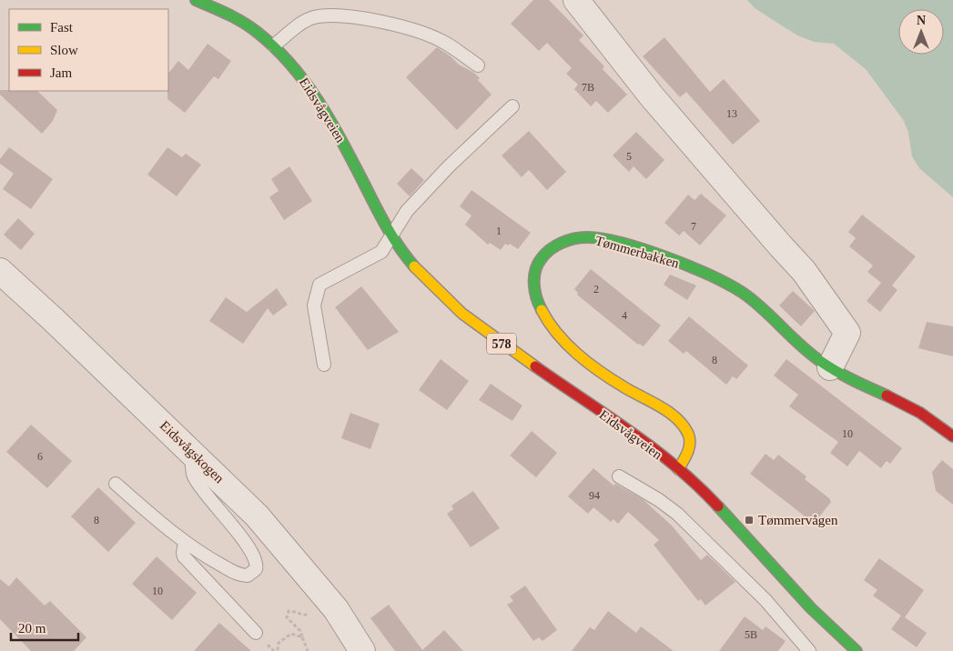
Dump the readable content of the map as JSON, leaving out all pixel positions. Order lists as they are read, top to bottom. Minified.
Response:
{"streets":{"main road":["Eidsvågveien","Tømmerbakken","578"],"street":["Eidsvågskogen"]},"crossings":[["Eidsvågveien","Tømmerbakken"]],"places":{"transit":["Tømmervågen"]},"house_numbers":["7B","13","5","7","1","2","4","8","10","6","94","8","10","5B"],"legend":["Fast","Slow","Jam"],"scale_bar":"20 m","north":"top"}
